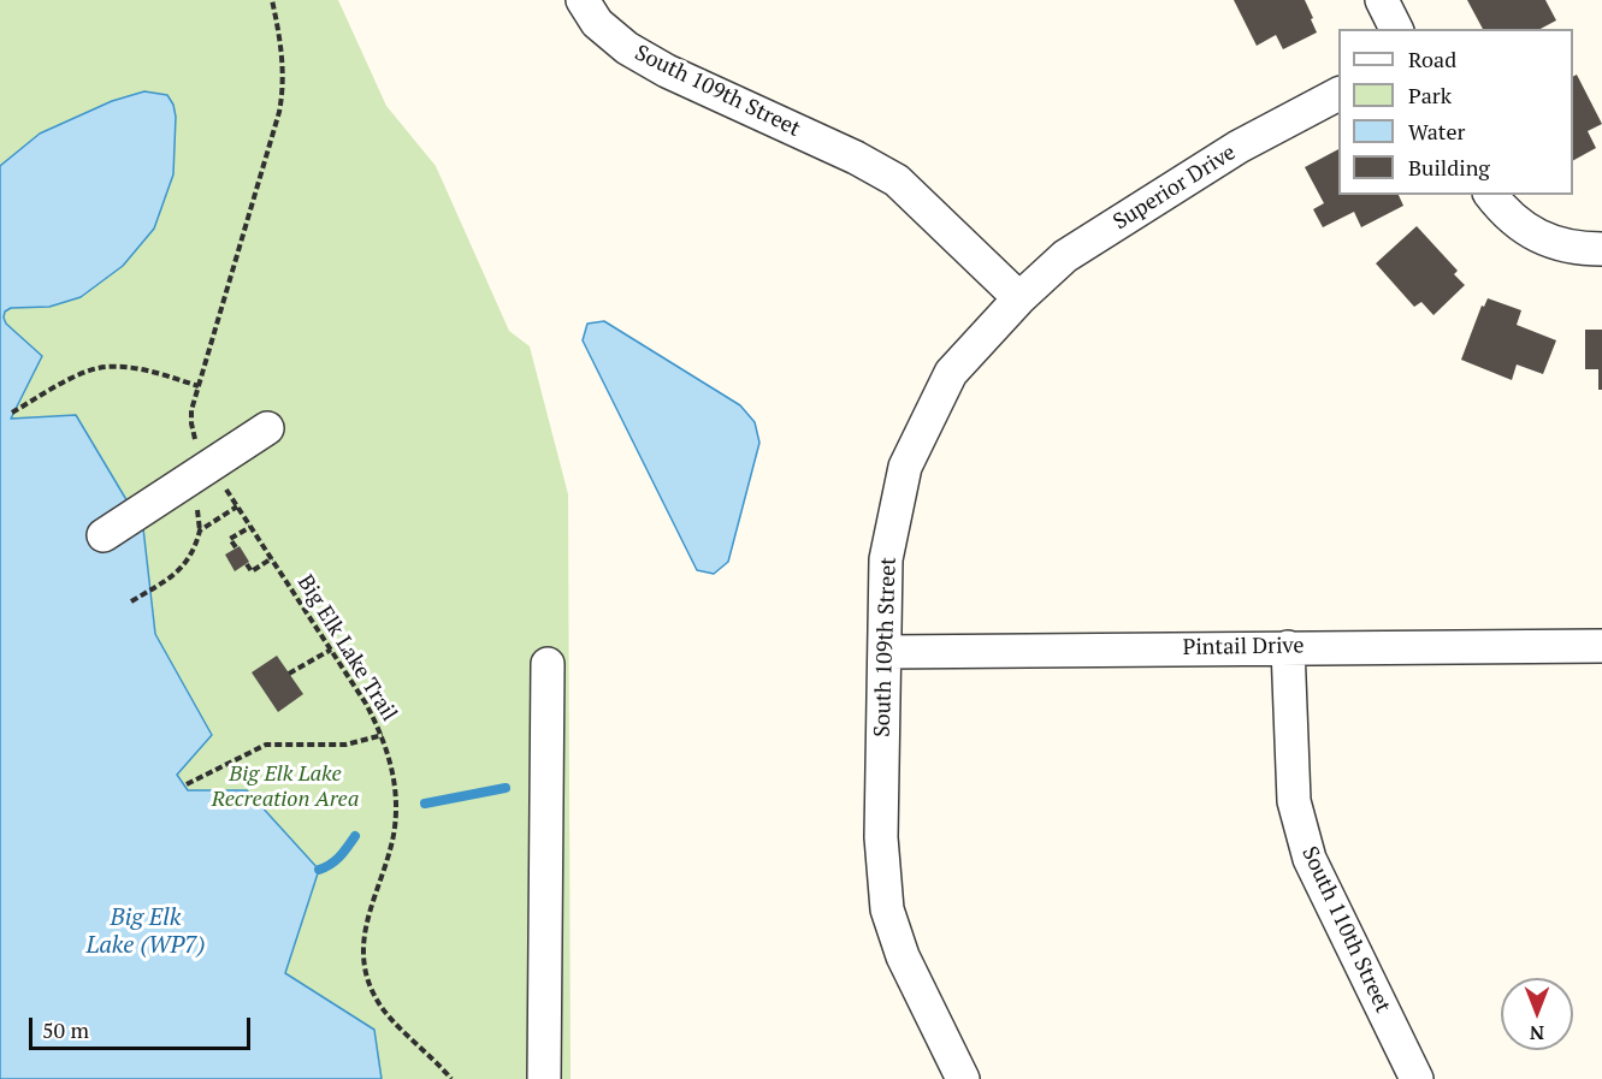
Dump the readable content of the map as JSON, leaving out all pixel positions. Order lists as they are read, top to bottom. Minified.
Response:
{"streets":{"street":["South 109th Street","Superior Drive","Pintail Drive","South 110th Street"],"path":["Big Elk Lake Trail"]},"crossings":[["South 109th Street","Superior Drive"],["South 109th Street","Pintail Drive"],["Pintail Drive","South 110th Street"]],"water":["Big Elk Lake (WP7)"],"parks":["Big Elk Lake Recreation Area"],"legend":["Road","Park","Water","Building"],"scale_bar":"50 m","north":"bottom"}
